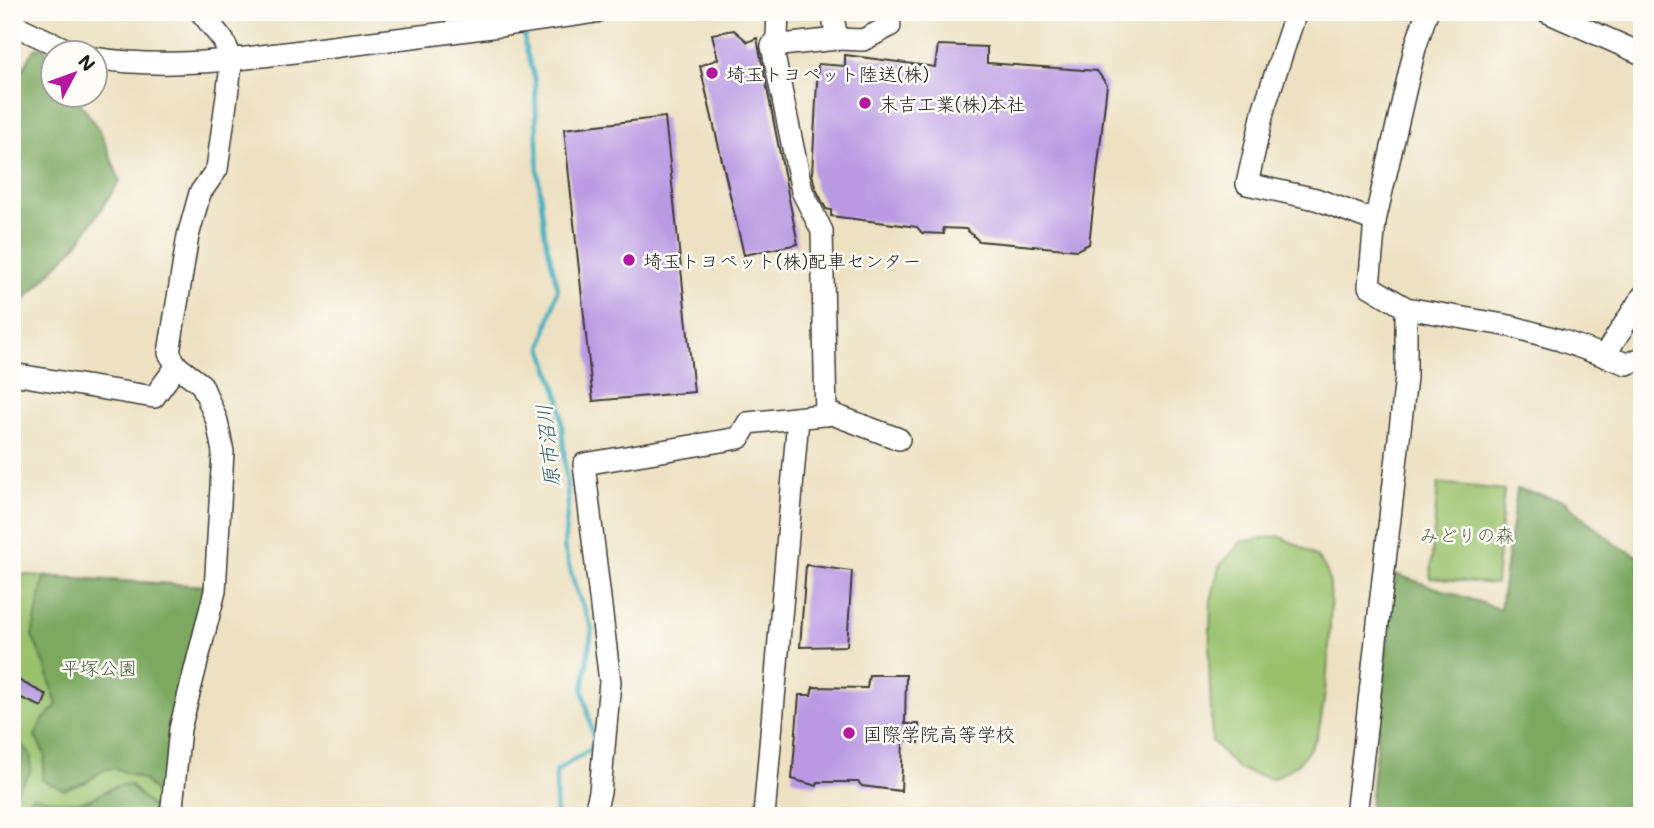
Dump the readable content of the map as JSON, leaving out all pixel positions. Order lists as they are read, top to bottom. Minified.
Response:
{"water":["原市沼川"],"parks":["みどりの森","平塚公園"],"places":["埼玉トヨペット陸送(株)","末吉工業(株)本社","埼玉トヨペット(株)配車センター","国際学院高等学校"],"north":"top right"}
